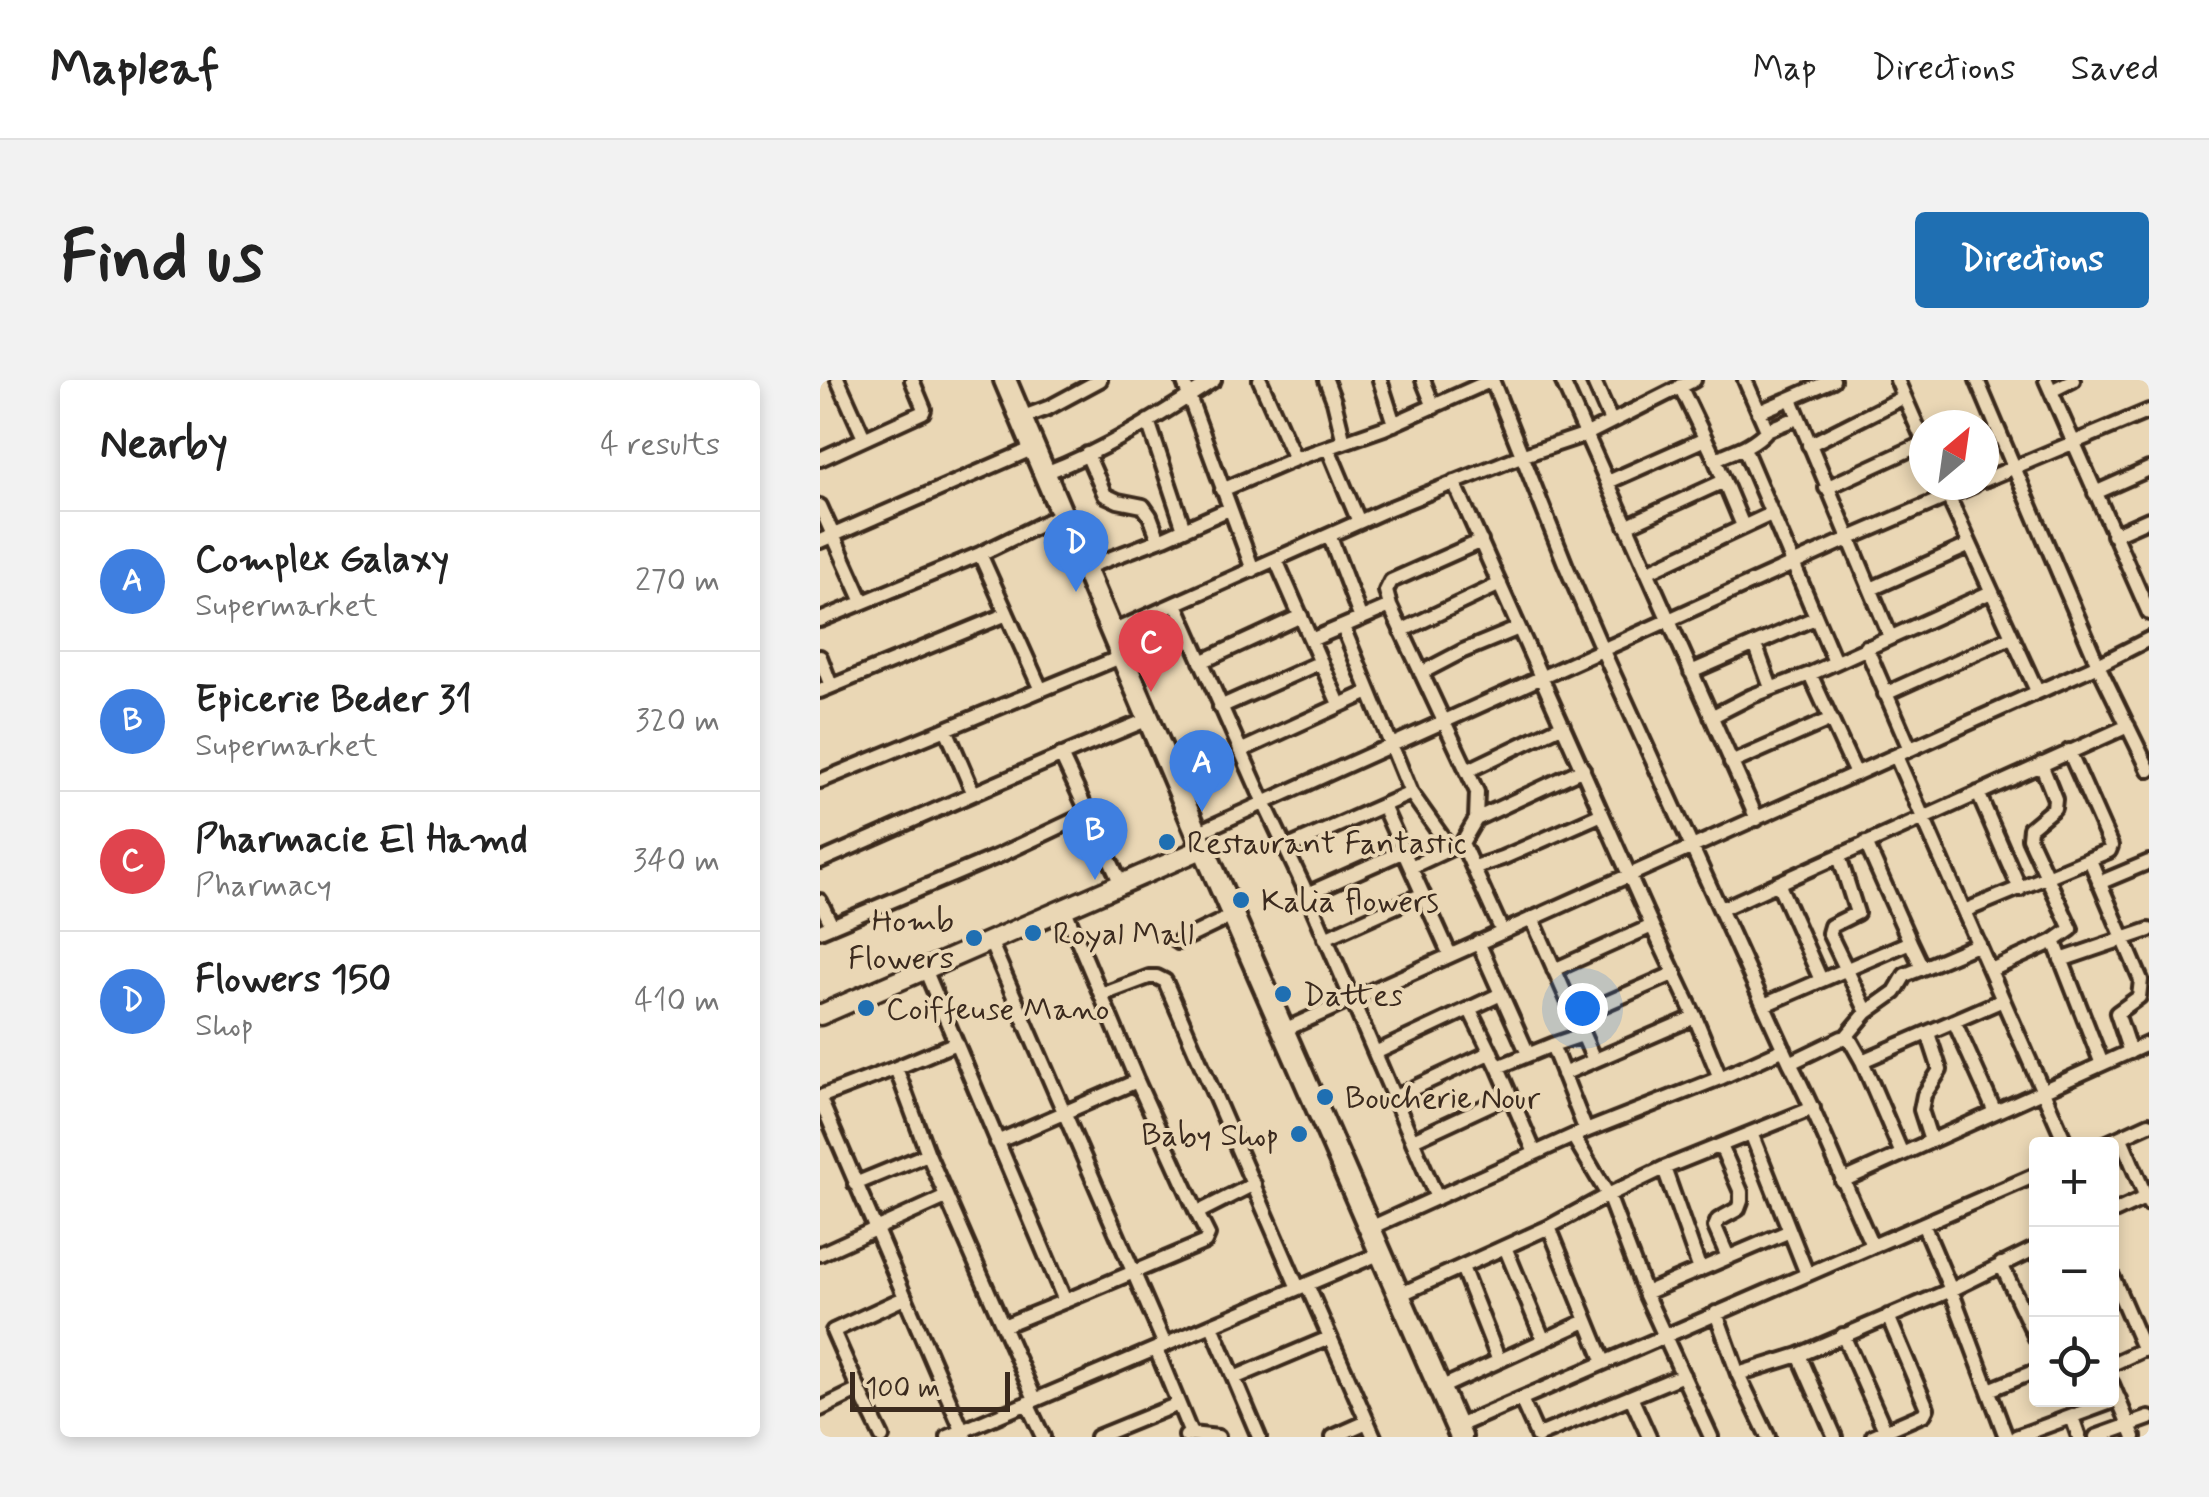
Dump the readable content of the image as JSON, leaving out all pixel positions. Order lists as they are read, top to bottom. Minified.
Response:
{"places":["Restaurant Fantastic","Kalia flowers","Royal Mall","Homb Flowers","Dattes","Coiffeuse Mano","Boucherie Nour","Baby Shop"],"scale_bar":"100 m","north":"top right","page":{"header":"Mapleaf","nav":["Map","Directions","Saved"],"buttons":"Directions","title":"Find us","heading":["Nearby","4 results"],"list":[{"mark":"A","name":"Complex Galaxy","note":"Supermarket","value":"270 m"},{"mark":"B","name":"Epicerie Beder 31","note":"Supermarket","value":"320 m"},{"mark":"C","name":"Pharmacie El Hamd","note":"Pharmacy","value":"340 m"},{"mark":"D","name":"Flowers 150","note":"Shop","value":"410 m"}],"pins":["D","C","A","B"],"map_buttons":["+","−"],"scale":"100 m"}}
